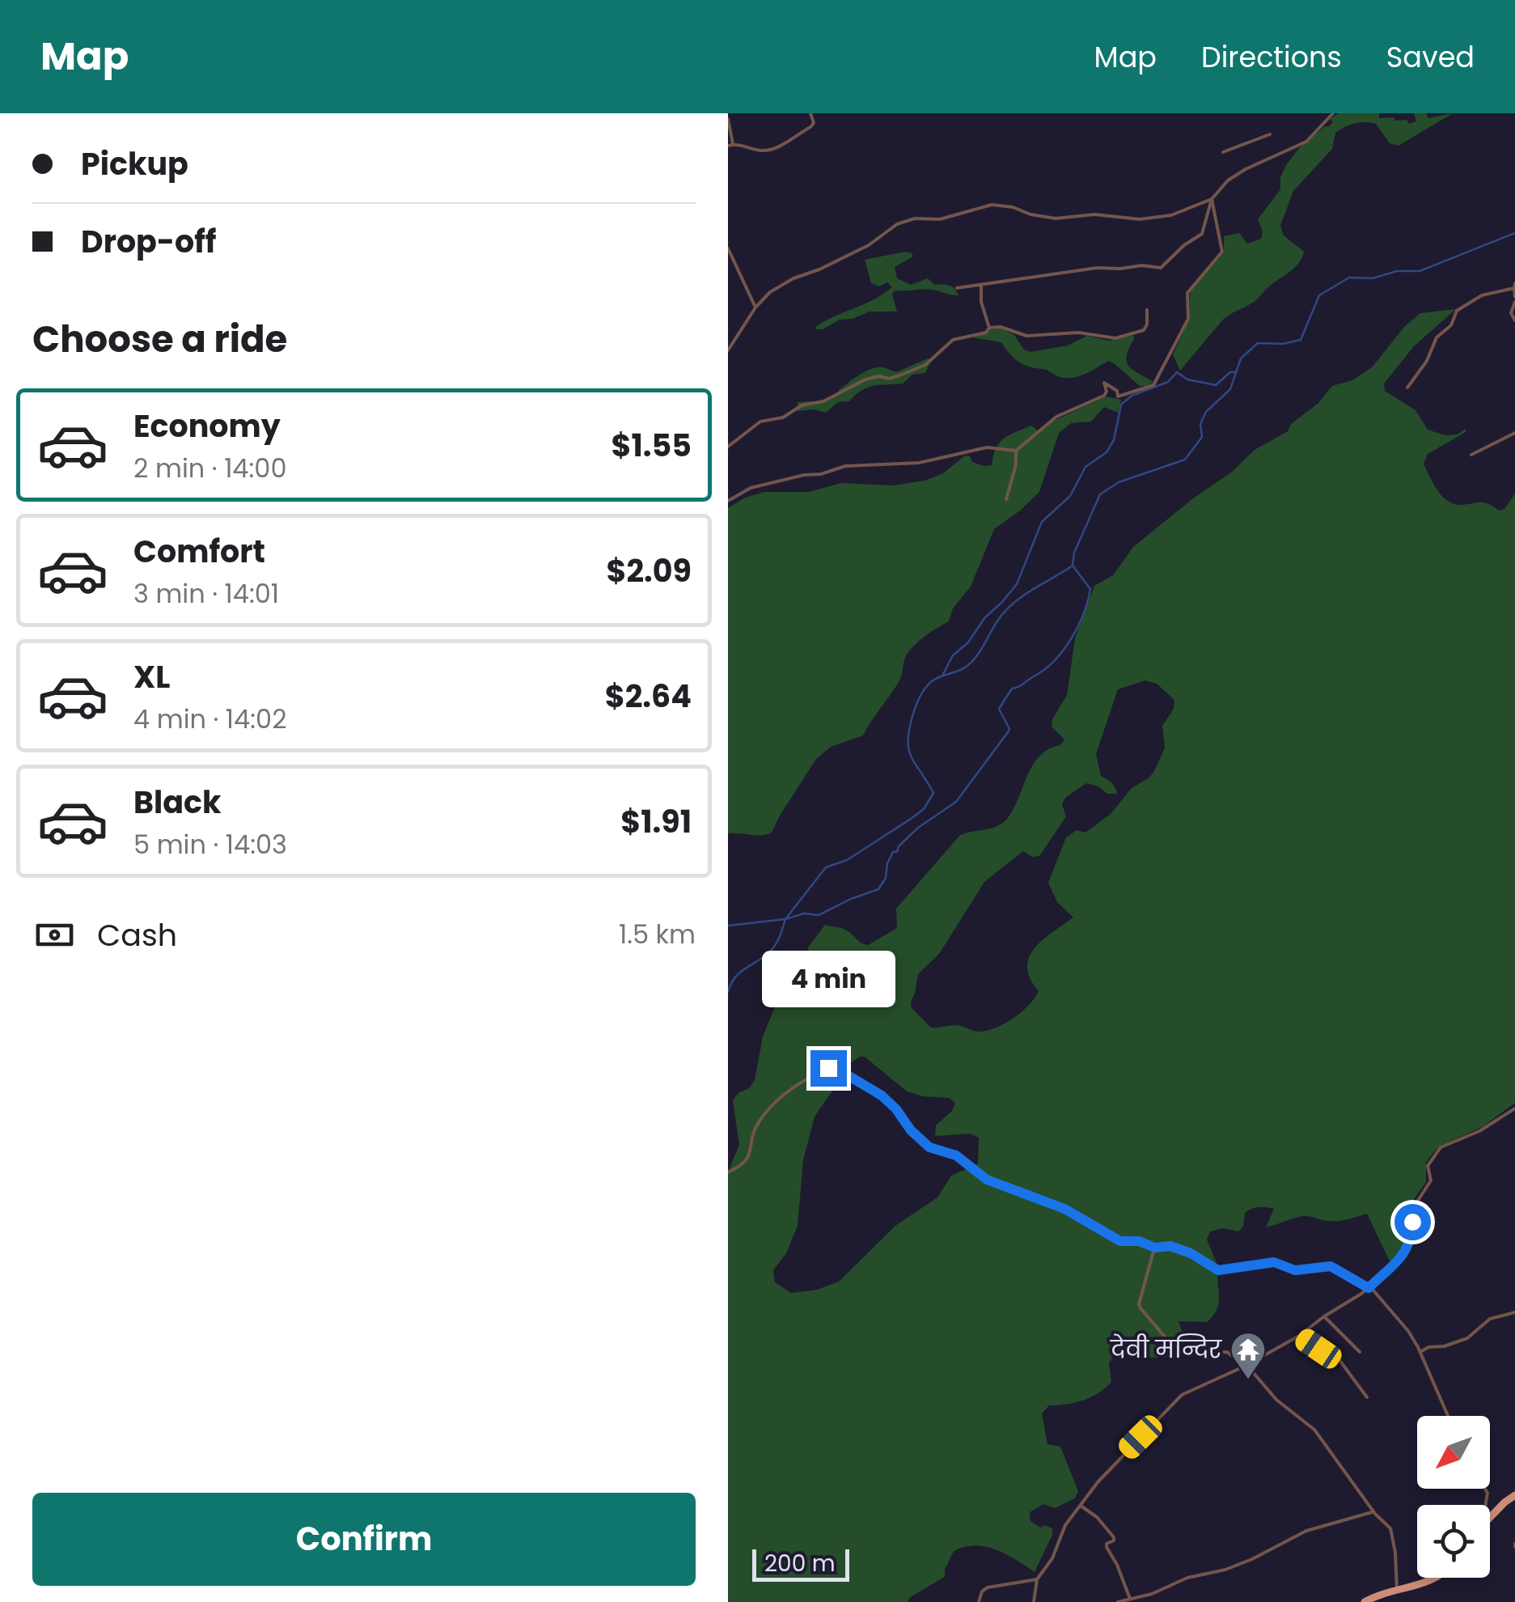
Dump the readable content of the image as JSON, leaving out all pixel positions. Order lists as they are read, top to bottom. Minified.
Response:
{"places":{"temple":["देवी मन्दिर"]},"scale_bar":"200 m","north":"bottom left","page":{"header":"Map","nav":["Map","Directions","Saved"],"banner":["Pickup","Drop-off"],"heading":"Choose a ride","list":[{"name":"Economy","note":"2 min · 14:00","value":"$1.55"},{"name":"Comfort","note":"3 min · 14:01","value":"$2.09"},{"name":"XL","note":"4 min · 14:02","value":"$2.64"},{"name":"Black","note":"5 min · 14:03","value":"$1.91"}],"pay":["Cash","1.5 km"],"bubble":"4 min","buttons":"Confirm","scale":"200 m"}}
